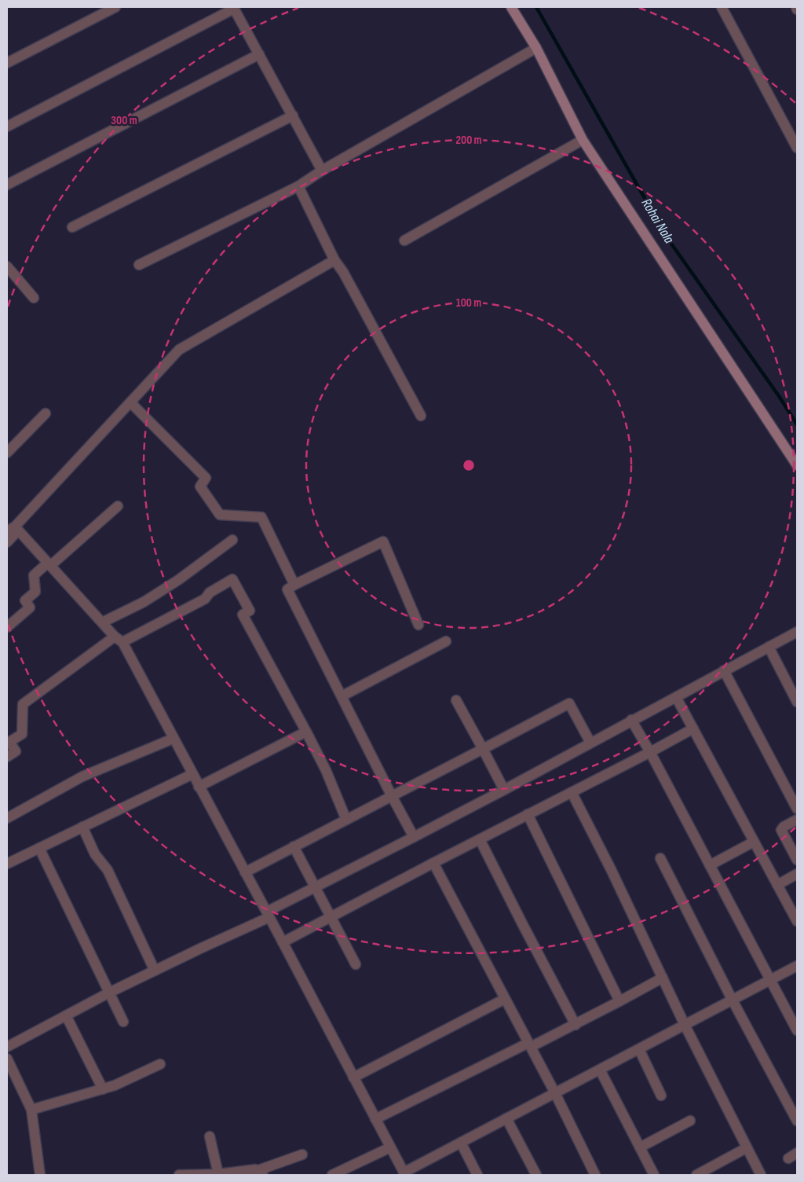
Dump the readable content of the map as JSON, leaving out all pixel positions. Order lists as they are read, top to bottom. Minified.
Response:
{"water":["Rohai Nala"],"rings":["300 m","200 m","100 m"]}
